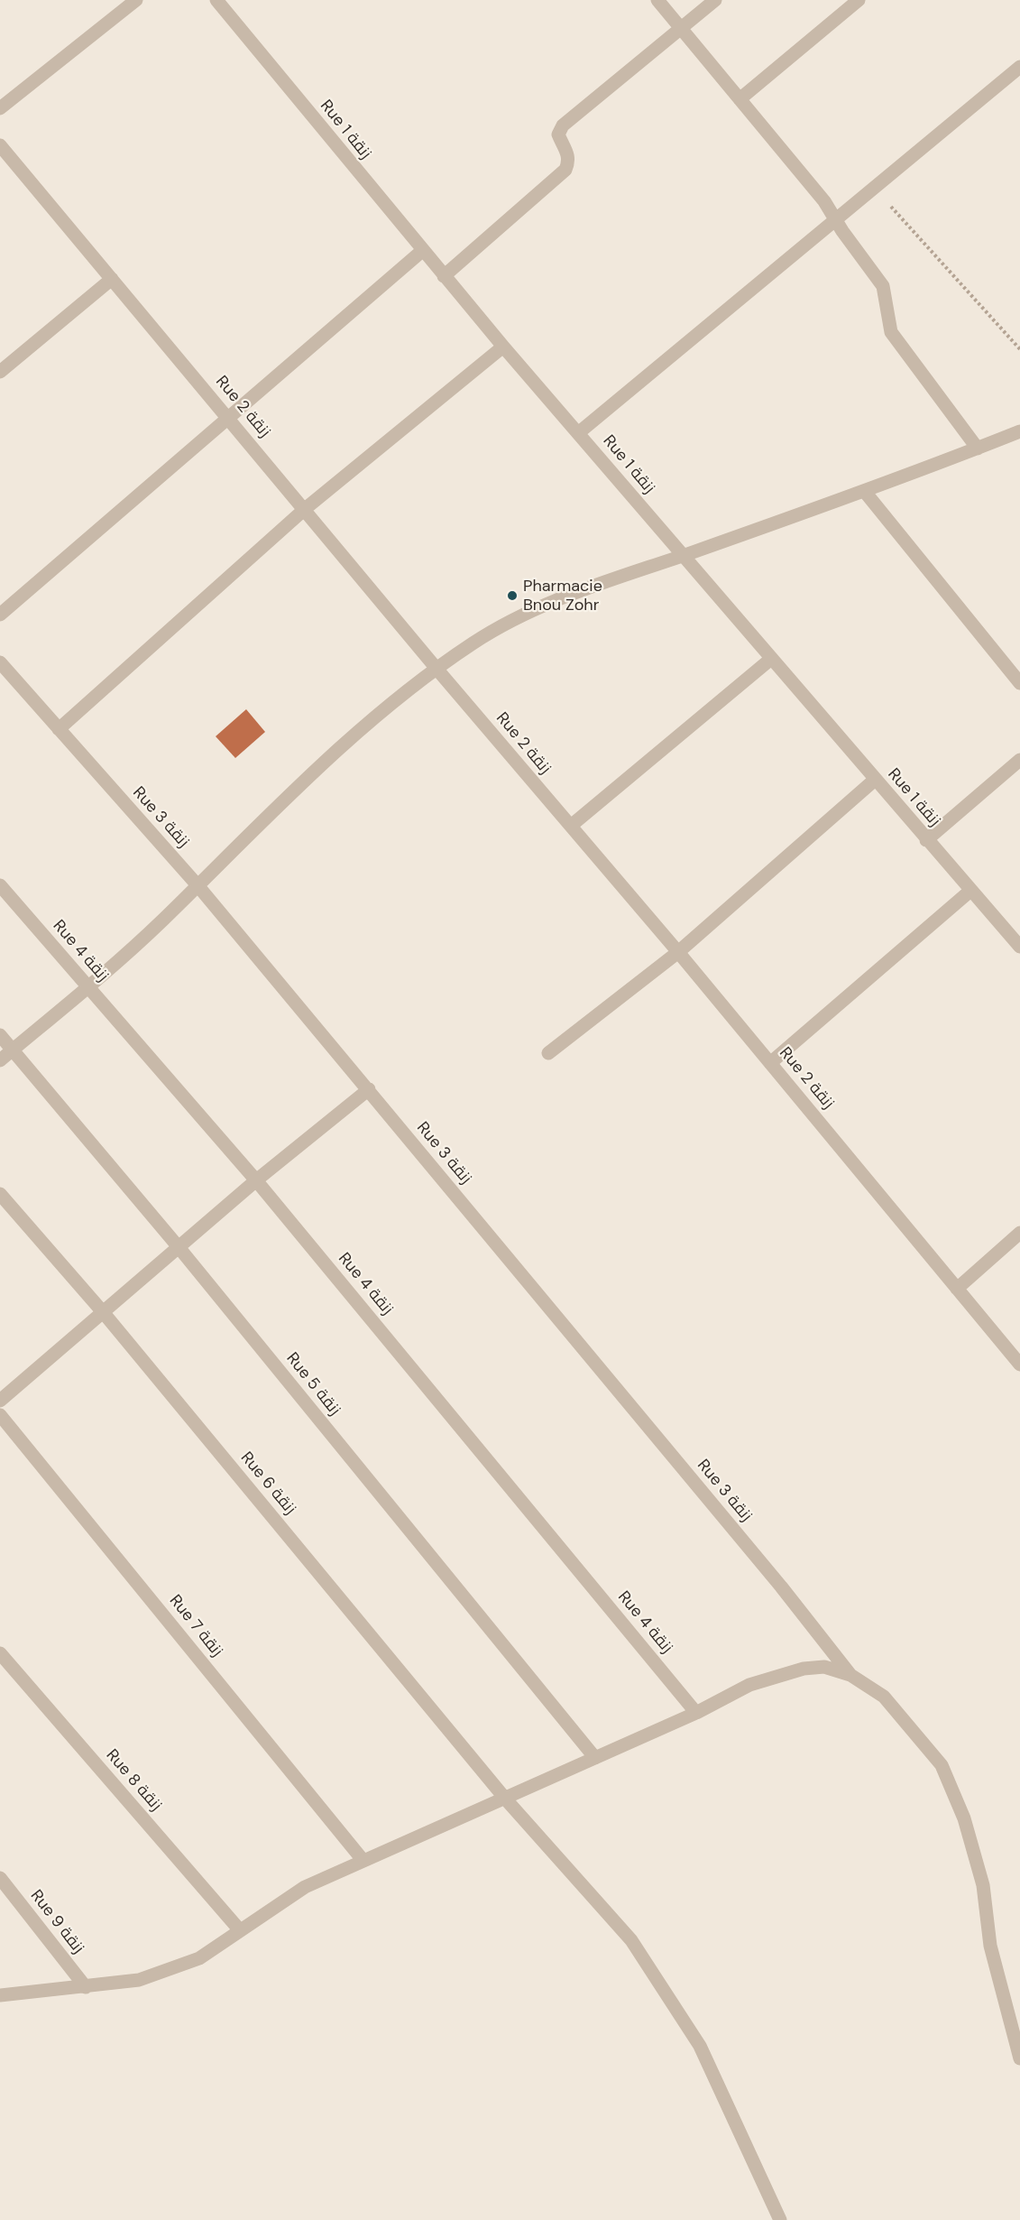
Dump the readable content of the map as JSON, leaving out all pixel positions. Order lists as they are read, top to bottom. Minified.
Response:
{"streets":{"street":["Rue 1 زنقة","Rue 2 زنقة","Rue 3 زنقة","Rue 4 زنقة","Rue 5 زنقة","Rue 6 زنقة","Rue 7 زنقة","Rue 8 زنقة","Rue 9 زنقة"]},"places":["Pharmacie Bnou Zohr"]}
